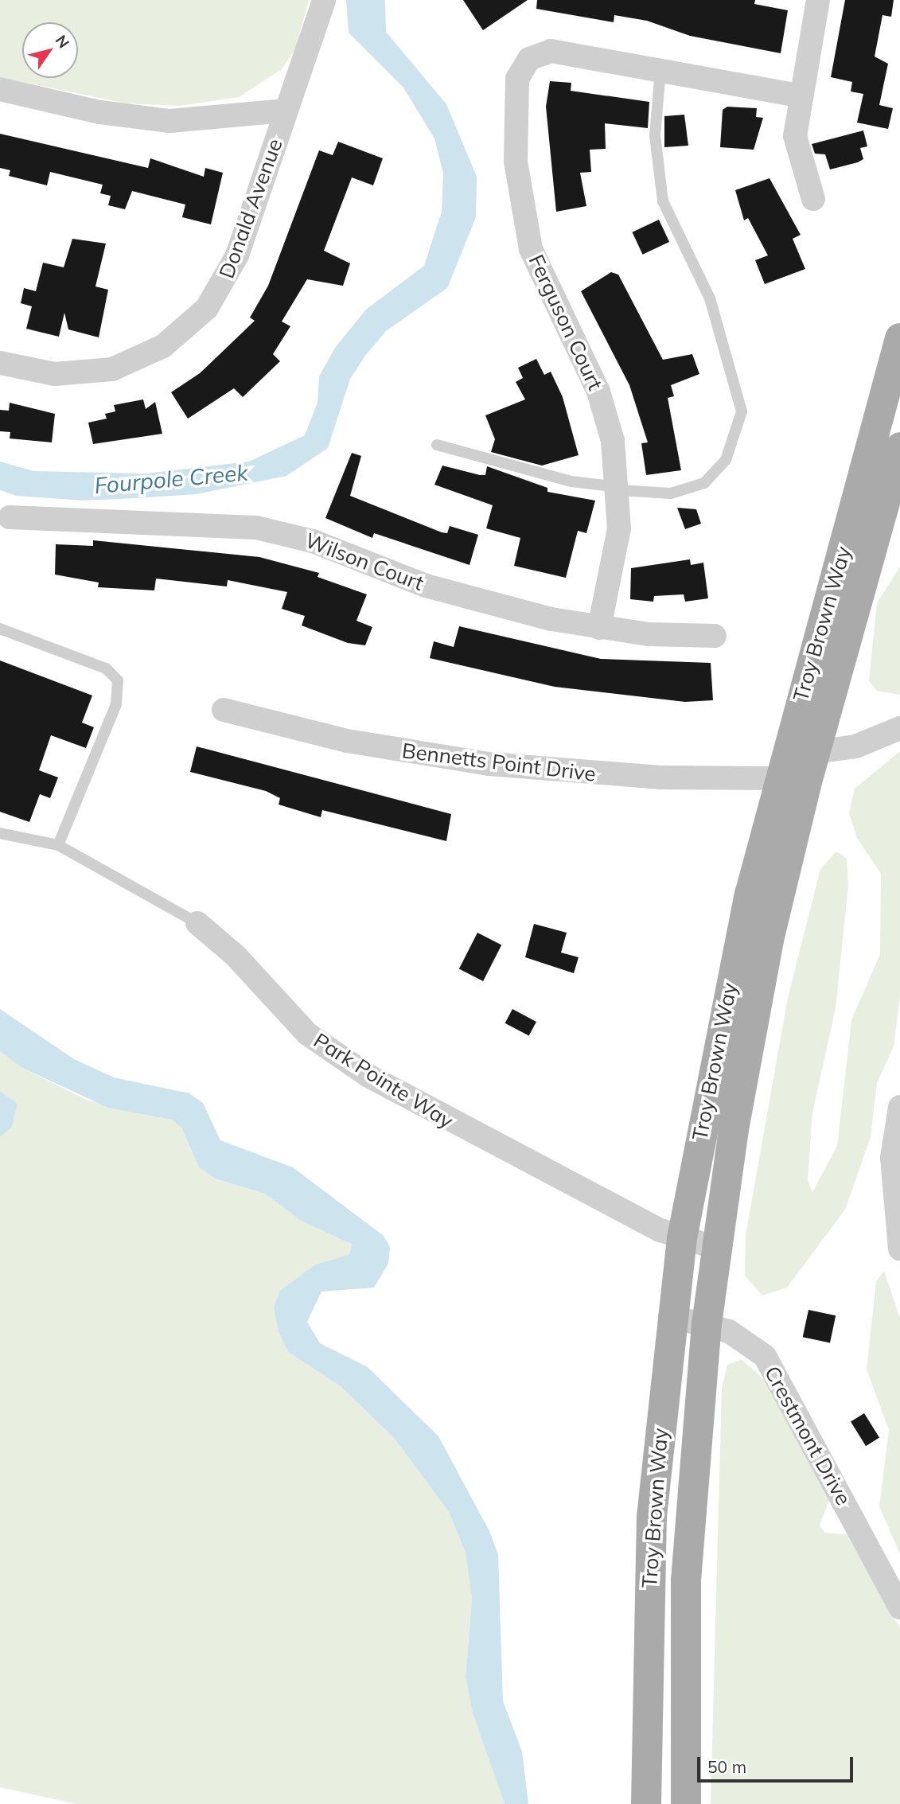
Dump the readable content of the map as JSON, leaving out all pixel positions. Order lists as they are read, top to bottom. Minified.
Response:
{"streets":{"main road":["Troy Brown Way"],"street":["Donald Avenue","Ferguson Court","Wilson Court","Bennetts Point Drive","Park Pointe Way","Crestmont Drive"]},"crossings":[["Ferguson Court","Wilson Court"],["Troy Brown Way","Bennetts Point Drive"],["Troy Brown Way","Park Pointe Way"],["Troy Brown Way","Crestmont Drive"]],"water":["Fourpole Creek"],"scale_bar":"50 m","north":"top right"}
